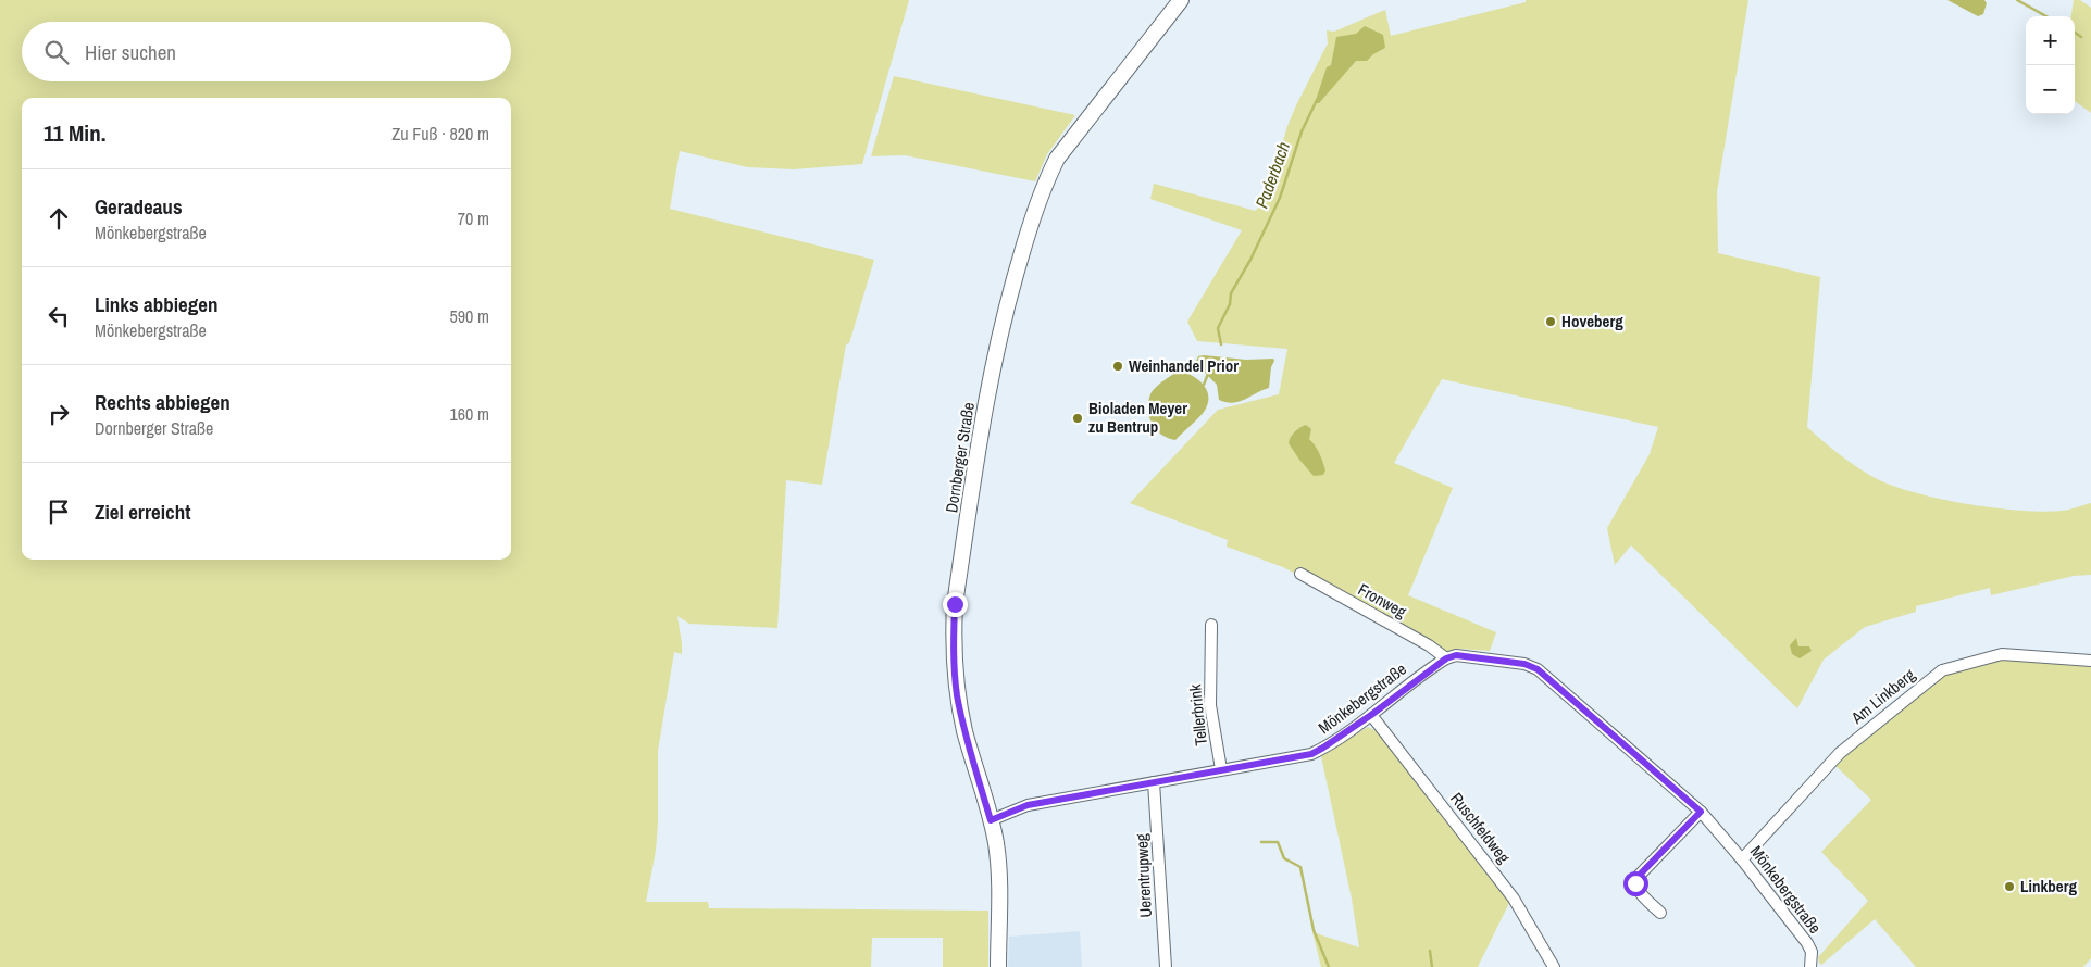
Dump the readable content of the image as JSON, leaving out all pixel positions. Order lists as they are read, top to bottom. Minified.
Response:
{"streets":{"main road":["Dornberger Straße"],"street":["Fronweg","Am Linkberg","Mönkebergstraße","Tellerbrink","Ruschfeldweg","Uerentrupweg"]},"crossings":[["Dornberger Straße","Mönkebergstraße"],["Fronweg","Mönkebergstraße"],["Am Linkberg","Mönkebergstraße"],["Mönkebergstraße","Tellerbrink"],["Mönkebergstraße","Ruschfeldweg"],["Mönkebergstraße","Uerentrupweg"]],"water":["Paderbach"],"places":["Hoveberg","Weinhandel Prior","Bioladen Meyer zu Bentrup","Linkberg"],"page":{"map_buttons":["+","−"],"search":"Hier suchen","heading":["11 Min.","Zu Fuß · 820 m"],"list":[["Geradeaus","Mönkebergstraße","70 m"],["Links abbiegen","Mönkebergstraße","590 m"],["Rechts abbiegen","Dornberger Straße","160 m"],"Ziel erreicht"]}}
